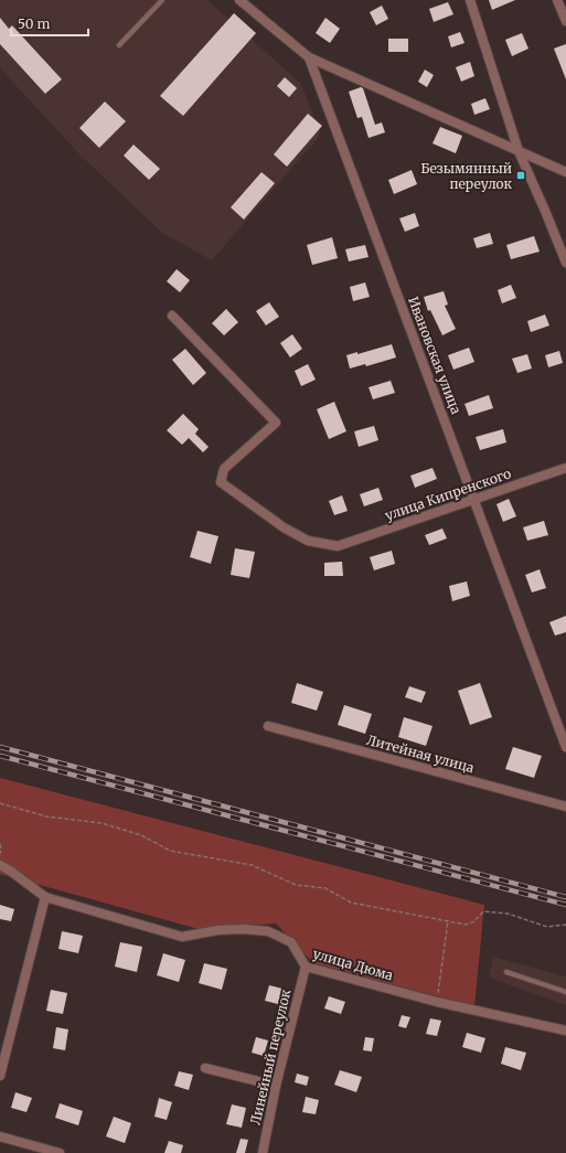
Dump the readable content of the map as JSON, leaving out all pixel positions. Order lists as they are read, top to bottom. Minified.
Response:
{"streets":{"street":["Ивановская улица","улица Кипренского","Литейная улица","улица Дюма","Линейный переулок"]},"crossings":[["Ивановская улица","улица Кипренского"],["улица Дюма","Линейный переулок"]],"places":{"transit":["Безымянный переулок"]},"scale_bar":"50 m"}
